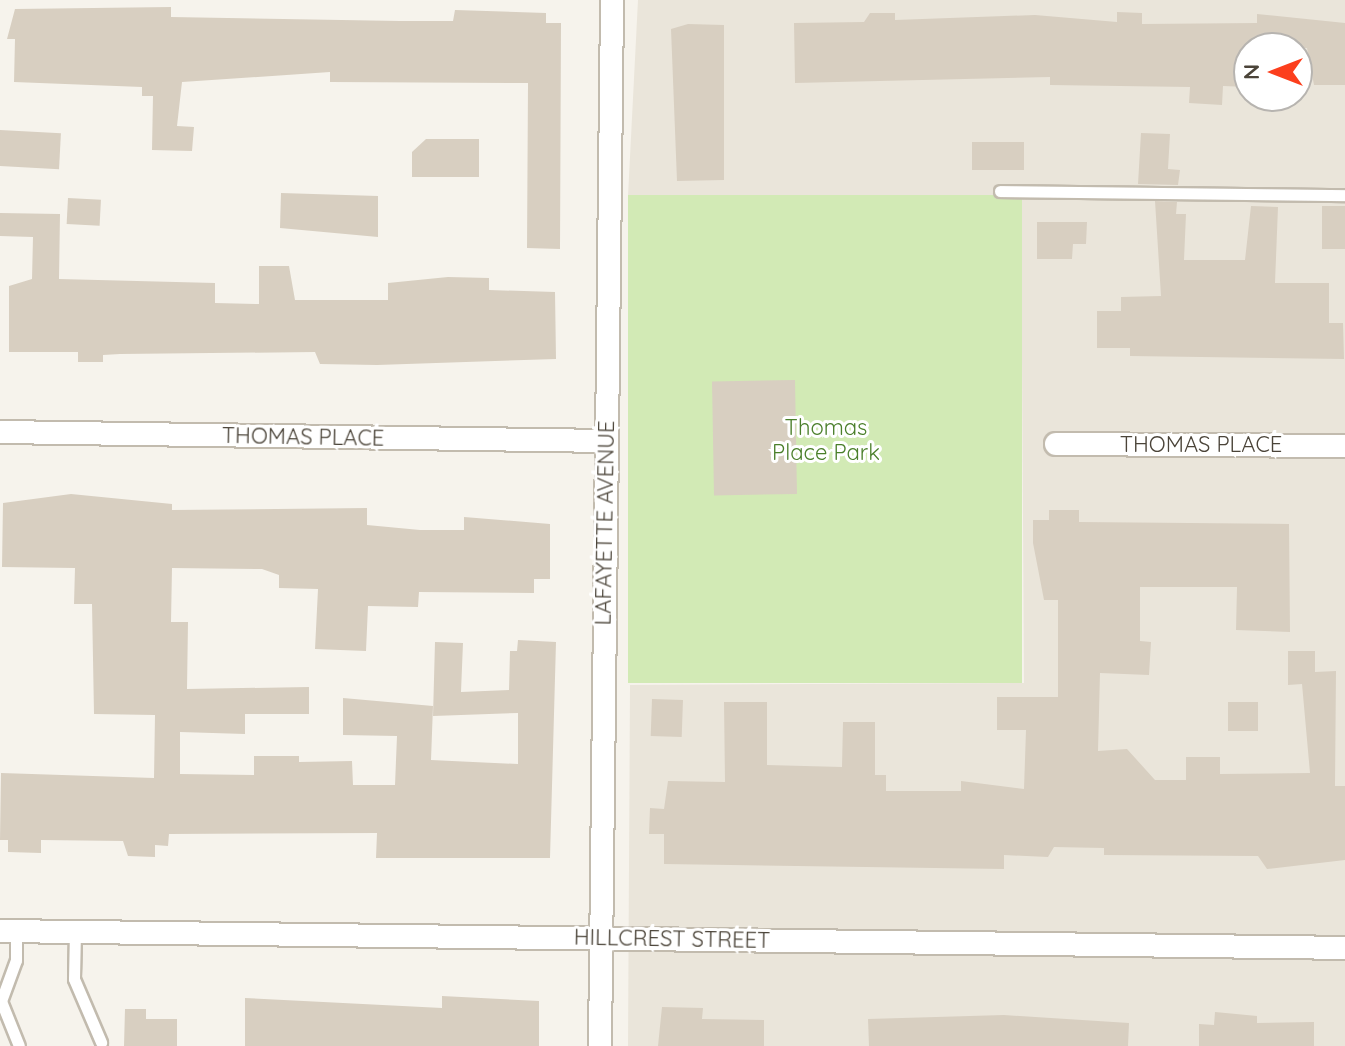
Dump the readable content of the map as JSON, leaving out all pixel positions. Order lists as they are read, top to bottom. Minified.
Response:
{"streets":{"street":["THOMAS PLACE","LAFAYETTE AVENUE","HILLCREST STREET"]},"crossings":[["THOMAS PLACE","LAFAYETTE AVENUE"],["LAFAYETTE AVENUE","HILLCREST STREET"]],"parks":["Thomas Place Park"],"north":"left"}
